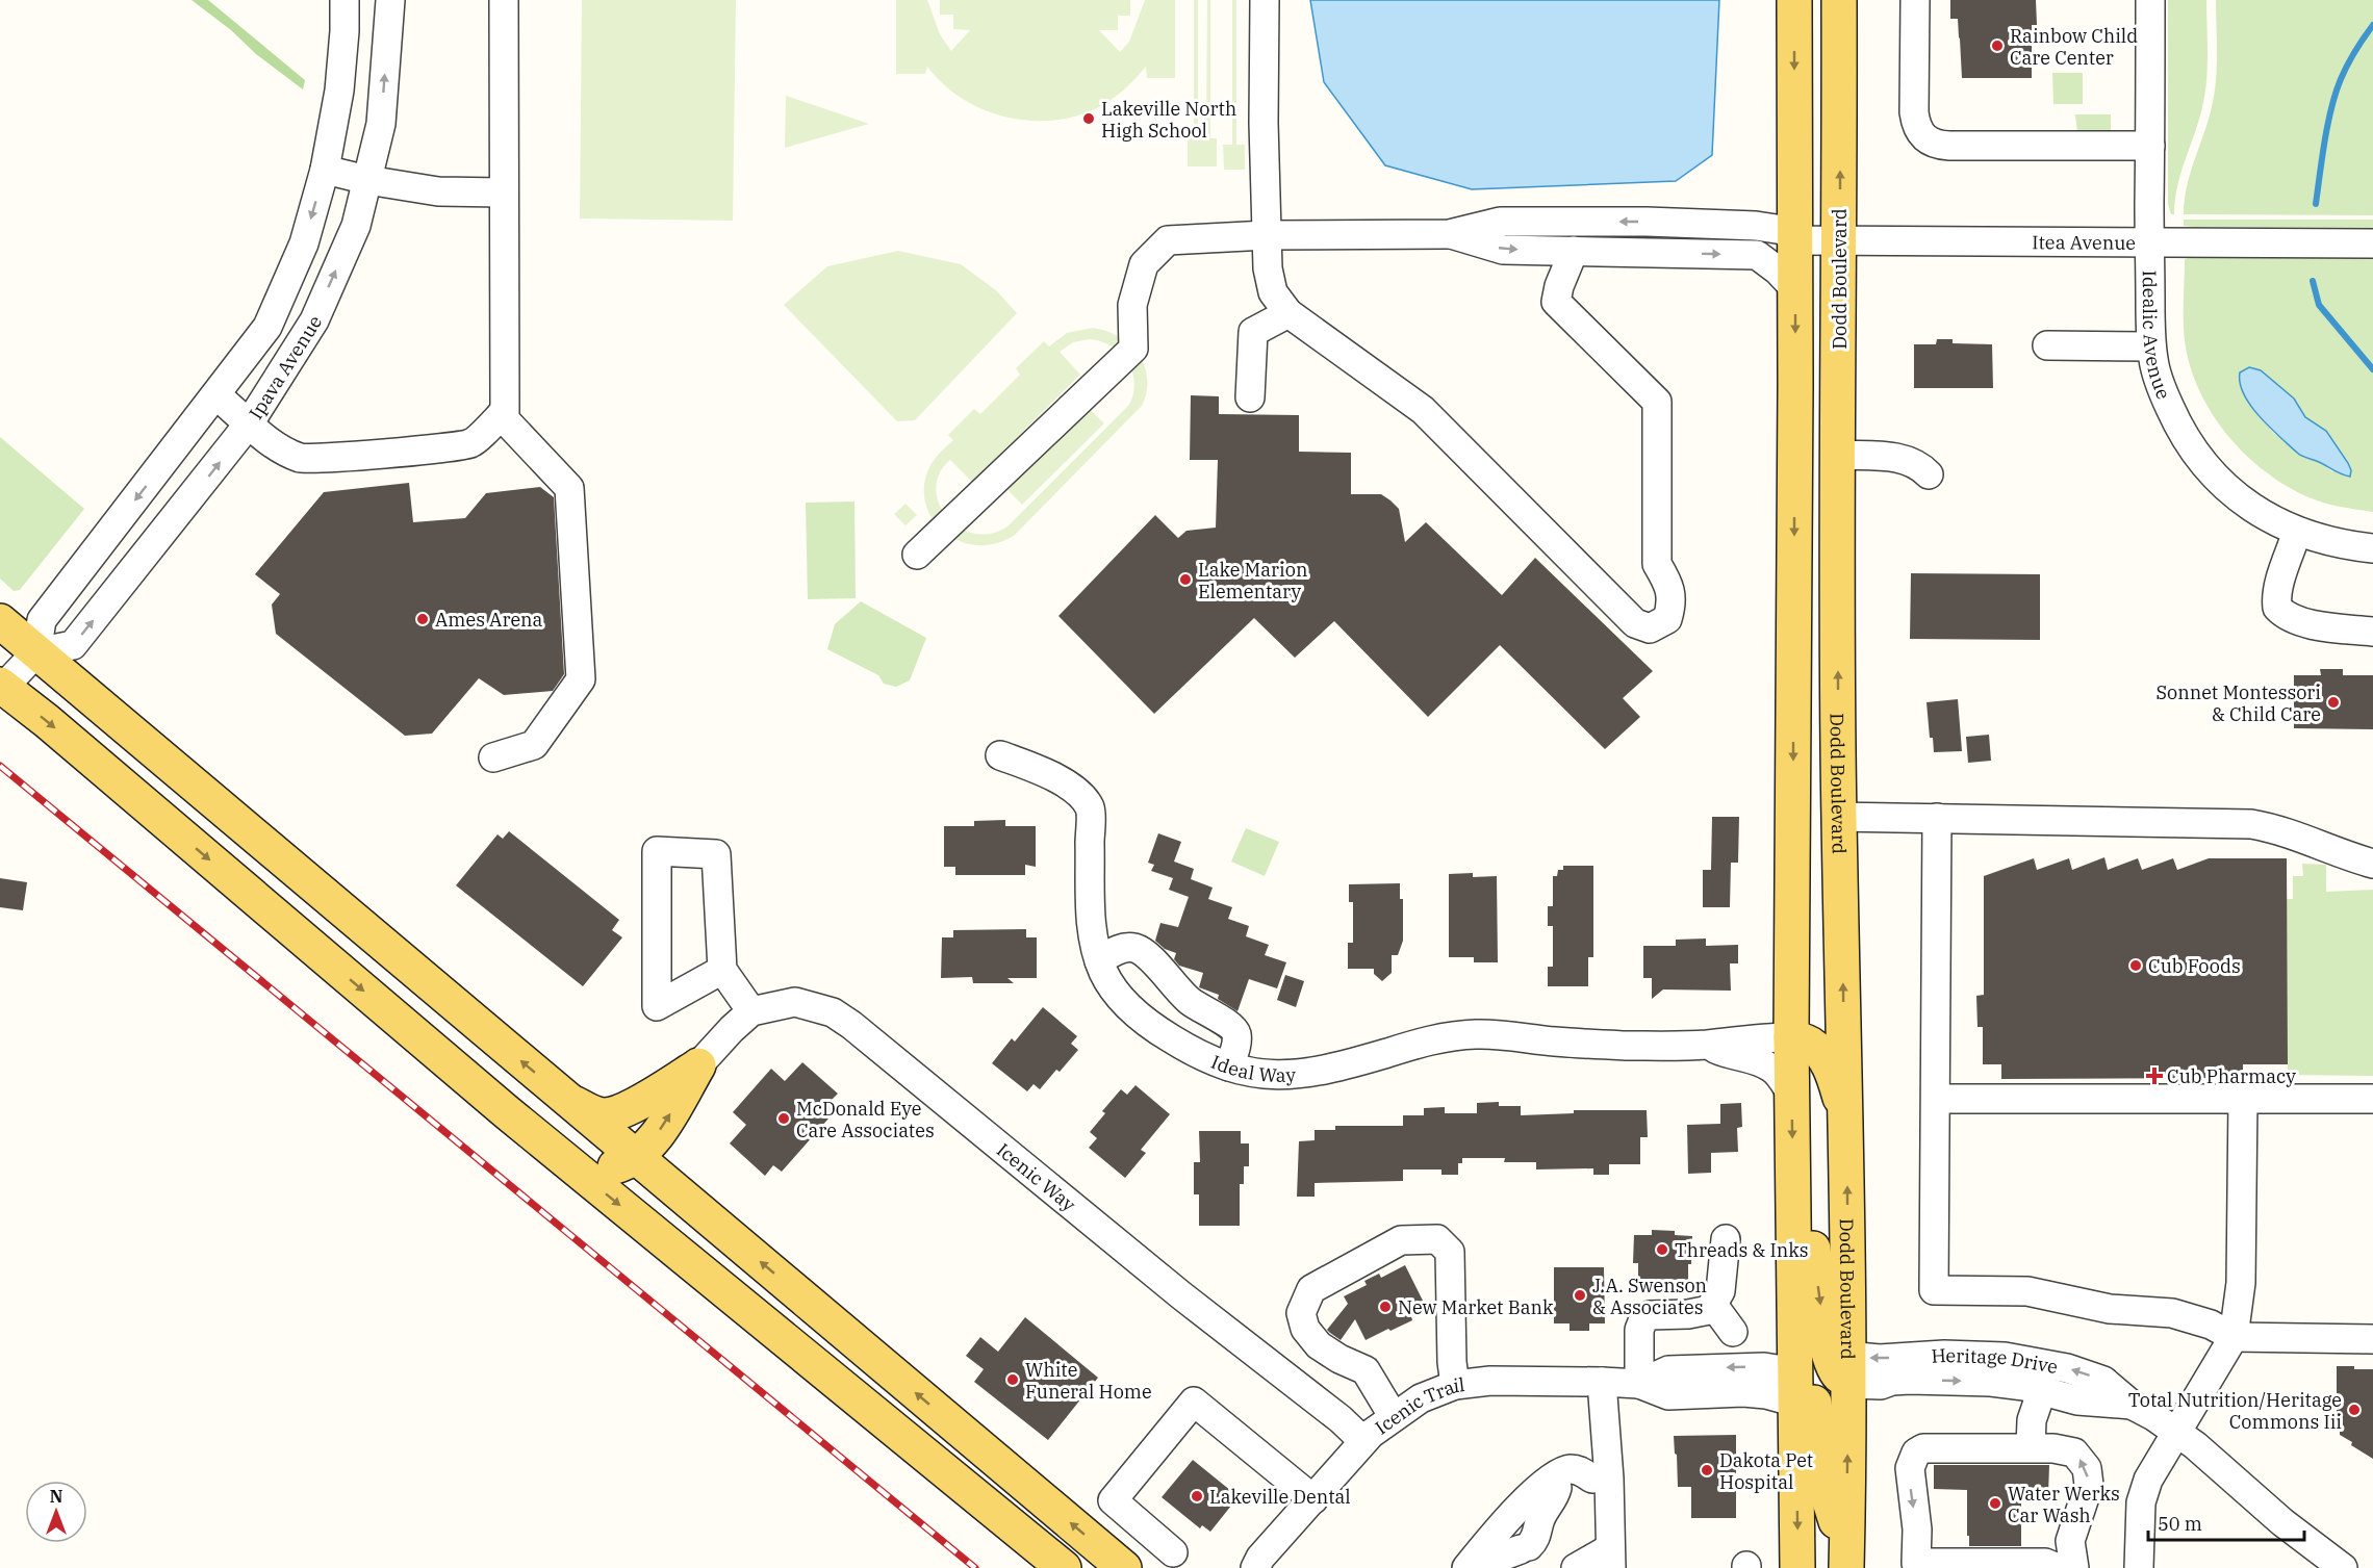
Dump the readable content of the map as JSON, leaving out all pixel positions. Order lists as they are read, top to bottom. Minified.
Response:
{"streets":{"main road":["Dodd Boulevard"],"street":["Itea Avenue","Idealic Avenue","Ipava Avenue","Ideal Way","Icenic Way","Heritage Drive","Icenic Trail"]},"crossings":[["Itea Avenue","Dodd Boulevard"],["Itea Avenue","Idealic Avenue"],["Dodd Boulevard","Heritage Drive"],["Icenic Way","Icenic Trail"]],"places":{"other":["Rainbow Child Care Center","Lakeville North High School","Lake Marion Elementary","Ames Arena","Sonnet Montessori & Child Care","Cub Foods","McDonald Eye Care Associates","Threads & Inks","J.A. Swenson & Associates","New Market Bank","White Funeral Home","Total Nutrition/Heritage Commons Iii","Dakota Pet Hospital","Lakeville Dental","Water Werks Car Wash"],"health":["Cub Pharmacy"]},"scale_bar":"50 m","north":"top"}
